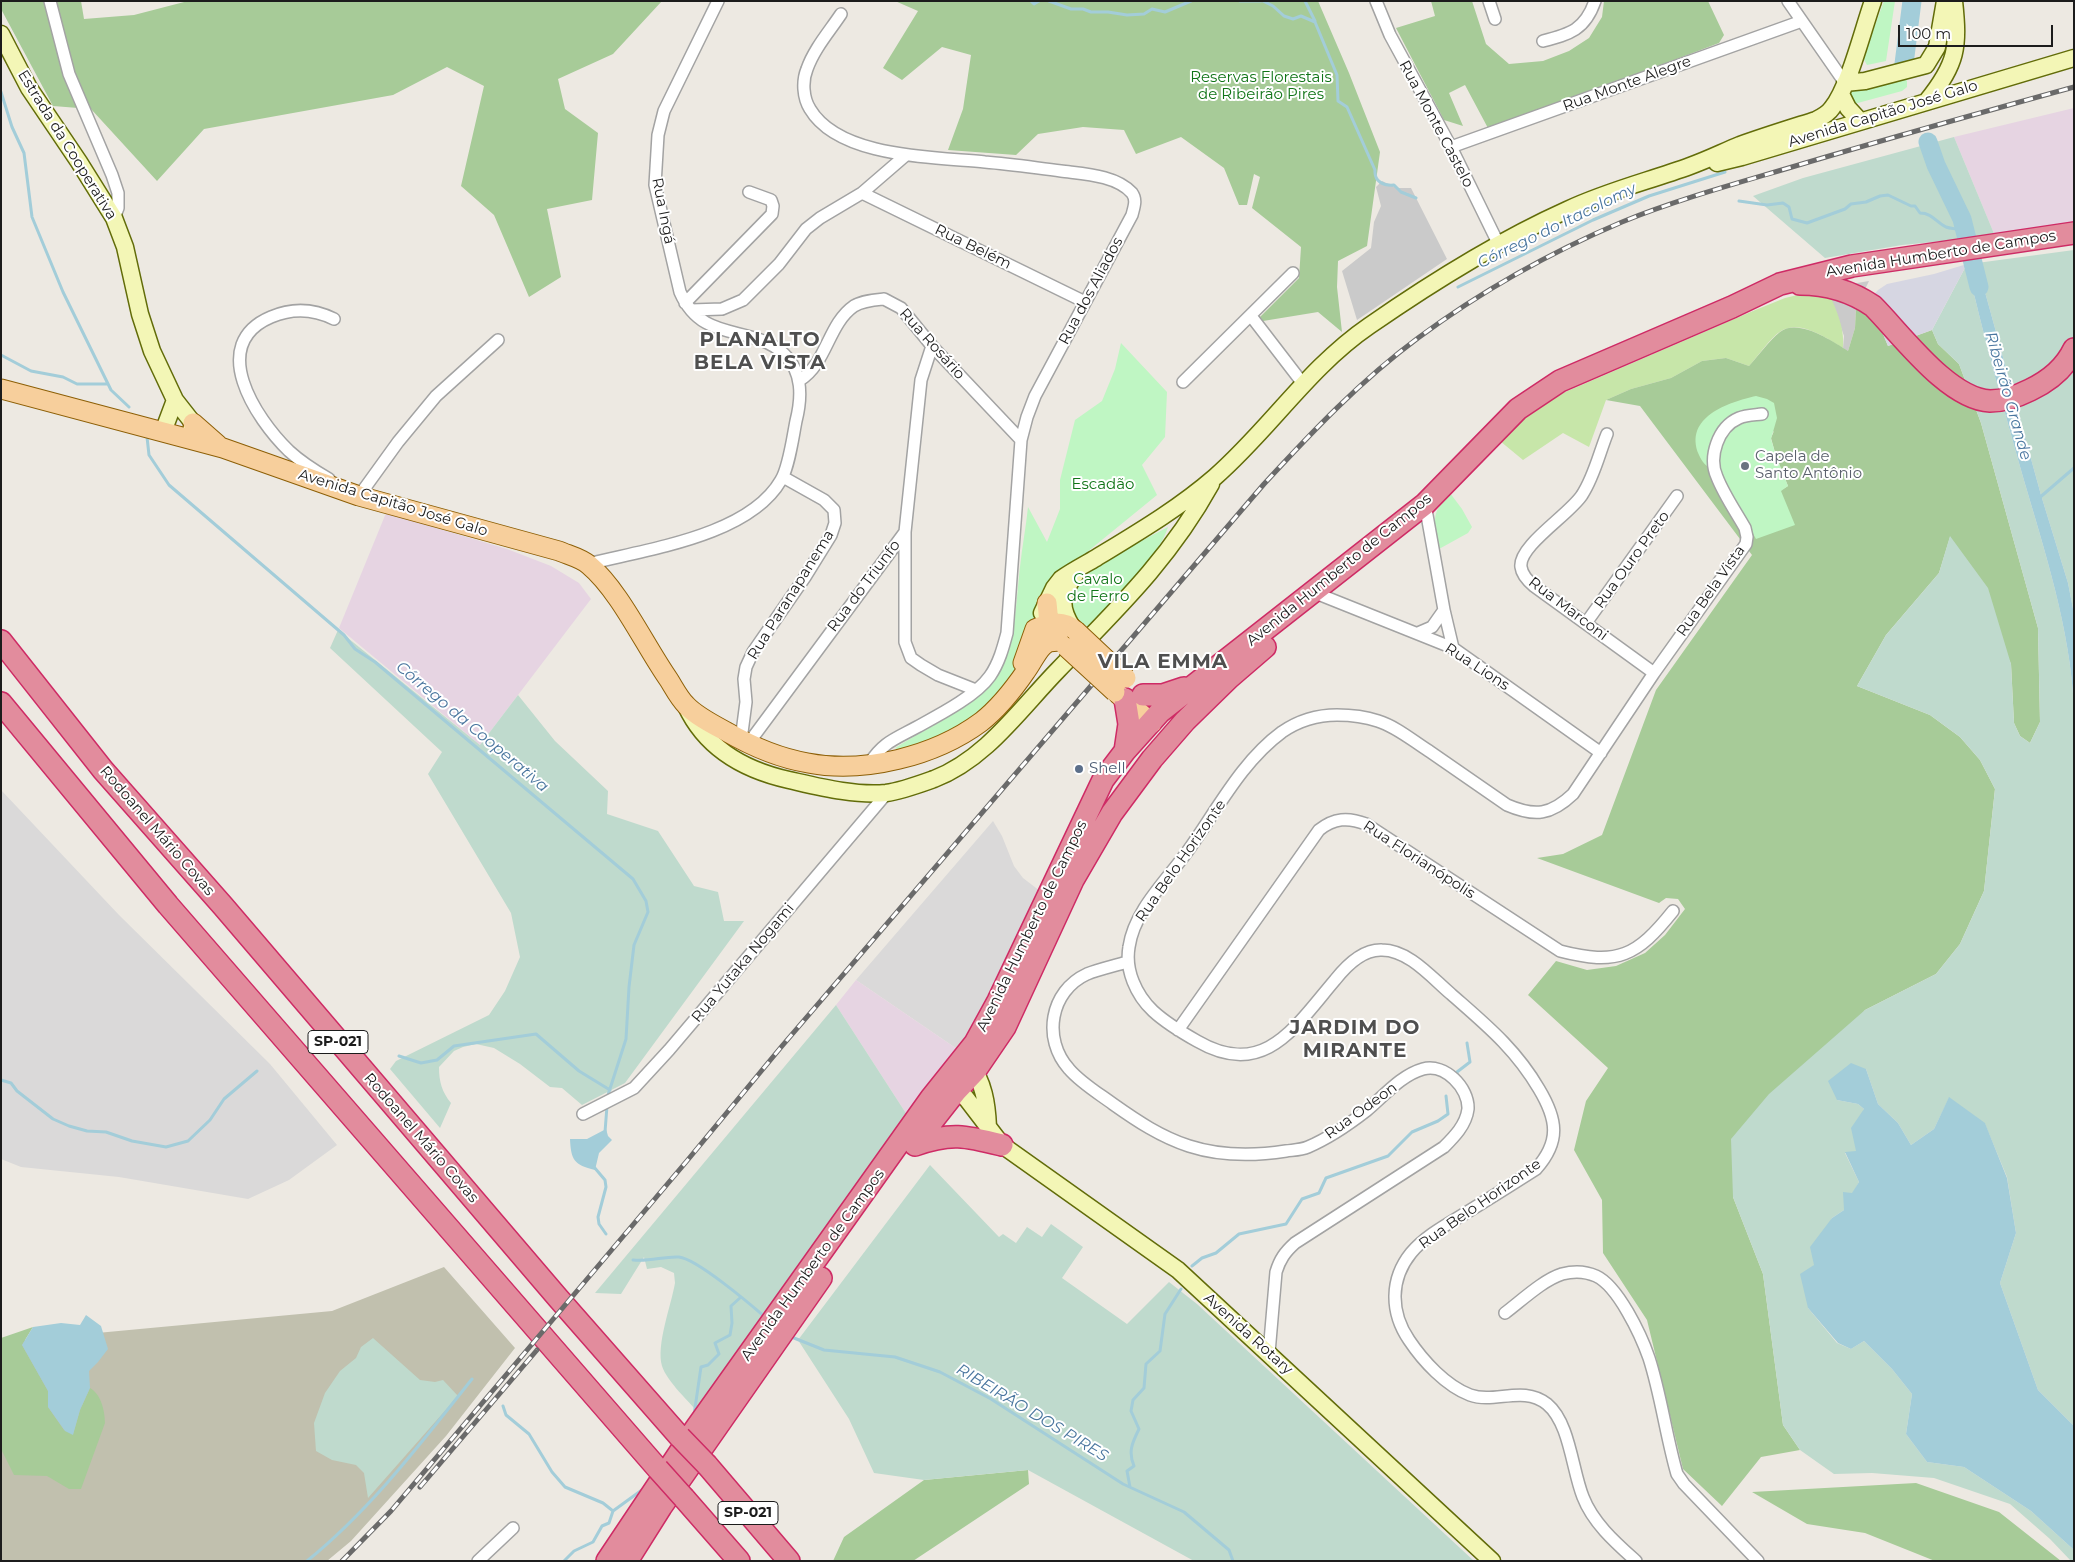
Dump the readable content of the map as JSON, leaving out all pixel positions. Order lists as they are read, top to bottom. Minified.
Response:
{"streets":{"highway":["Avenida Humberto de Campos","Rodoanel Mário Covas","SP-021"],"main road":["Avenida Capitão José Galo","Estrada da Cooperativa","Avenida Rotary"],"street":["Rua Monte Alegre","Rua Monte Castelo","Rua Ingá","Rua Belém","Rua dos Aliados","Rua Rosário","Rua Ouro Preto","Rua do Triunfo","Rua Bela Vista","Rua Paranapanema","Rua Marconi","Rua Lions","Rua Florianópolis","Rua Belo Horizonte","Rua Yutaka Nogami","Rua Odeon"]},"crossings":[["Rua Monte Alegre","Rua Monte Castelo"],["Avenida Capitão José Galo","Rua Monte Castelo"],["Avenida Capitão José Galo","Estrada da Cooperativa"],["Avenida Capitão José Galo","Rua dos Aliados"],["Avenida Capitão José Galo","Rua do Triunfo"],["Avenida Capitão José Galo","Rua Paranapanema"],["Avenida Capitão José Galo","Rua Yutaka Nogami"],["Rua Belém","Rua dos Aliados"],["Avenida Humberto de Campos","Rua Lions"],["Avenida Humberto de Campos","Avenida Rotary"],["Rua dos Aliados","Rua Rosário"],["Rua Rosário","Rua do Triunfo"],["Rua Ouro Preto","Rua Marconi"],["Rua do Triunfo","Rua Paranapanema"],["Rua Bela Vista","Rua Marconi"],["Rua Bela Vista","Rua Lions"],["Rua Bela Vista","Rua Belo Horizonte"],["Rua Lions","Rua Belo Horizonte"],["Rua Florianópolis","Rua Belo Horizonte"],["Rua Belo Horizonte","Rua Odeon"],["Rua Odeon","Avenida Rotary"]],"districts":["PLANALTO BELA VISTA","VILA EMMA","JARDIM DO MIRANTE"],"water":["Córrego do Itacolomy","Ribeirão Grande","Córrego da Cooperativa","RIBEIRÃO DOS PIRES"],"parks":["Reservas Florestais de Ribeirão Pires","Escadão","Cavalo de Ferro"],"places":["Capela de Santo Antônio","Shell"],"scale_bar":"100 m"}
